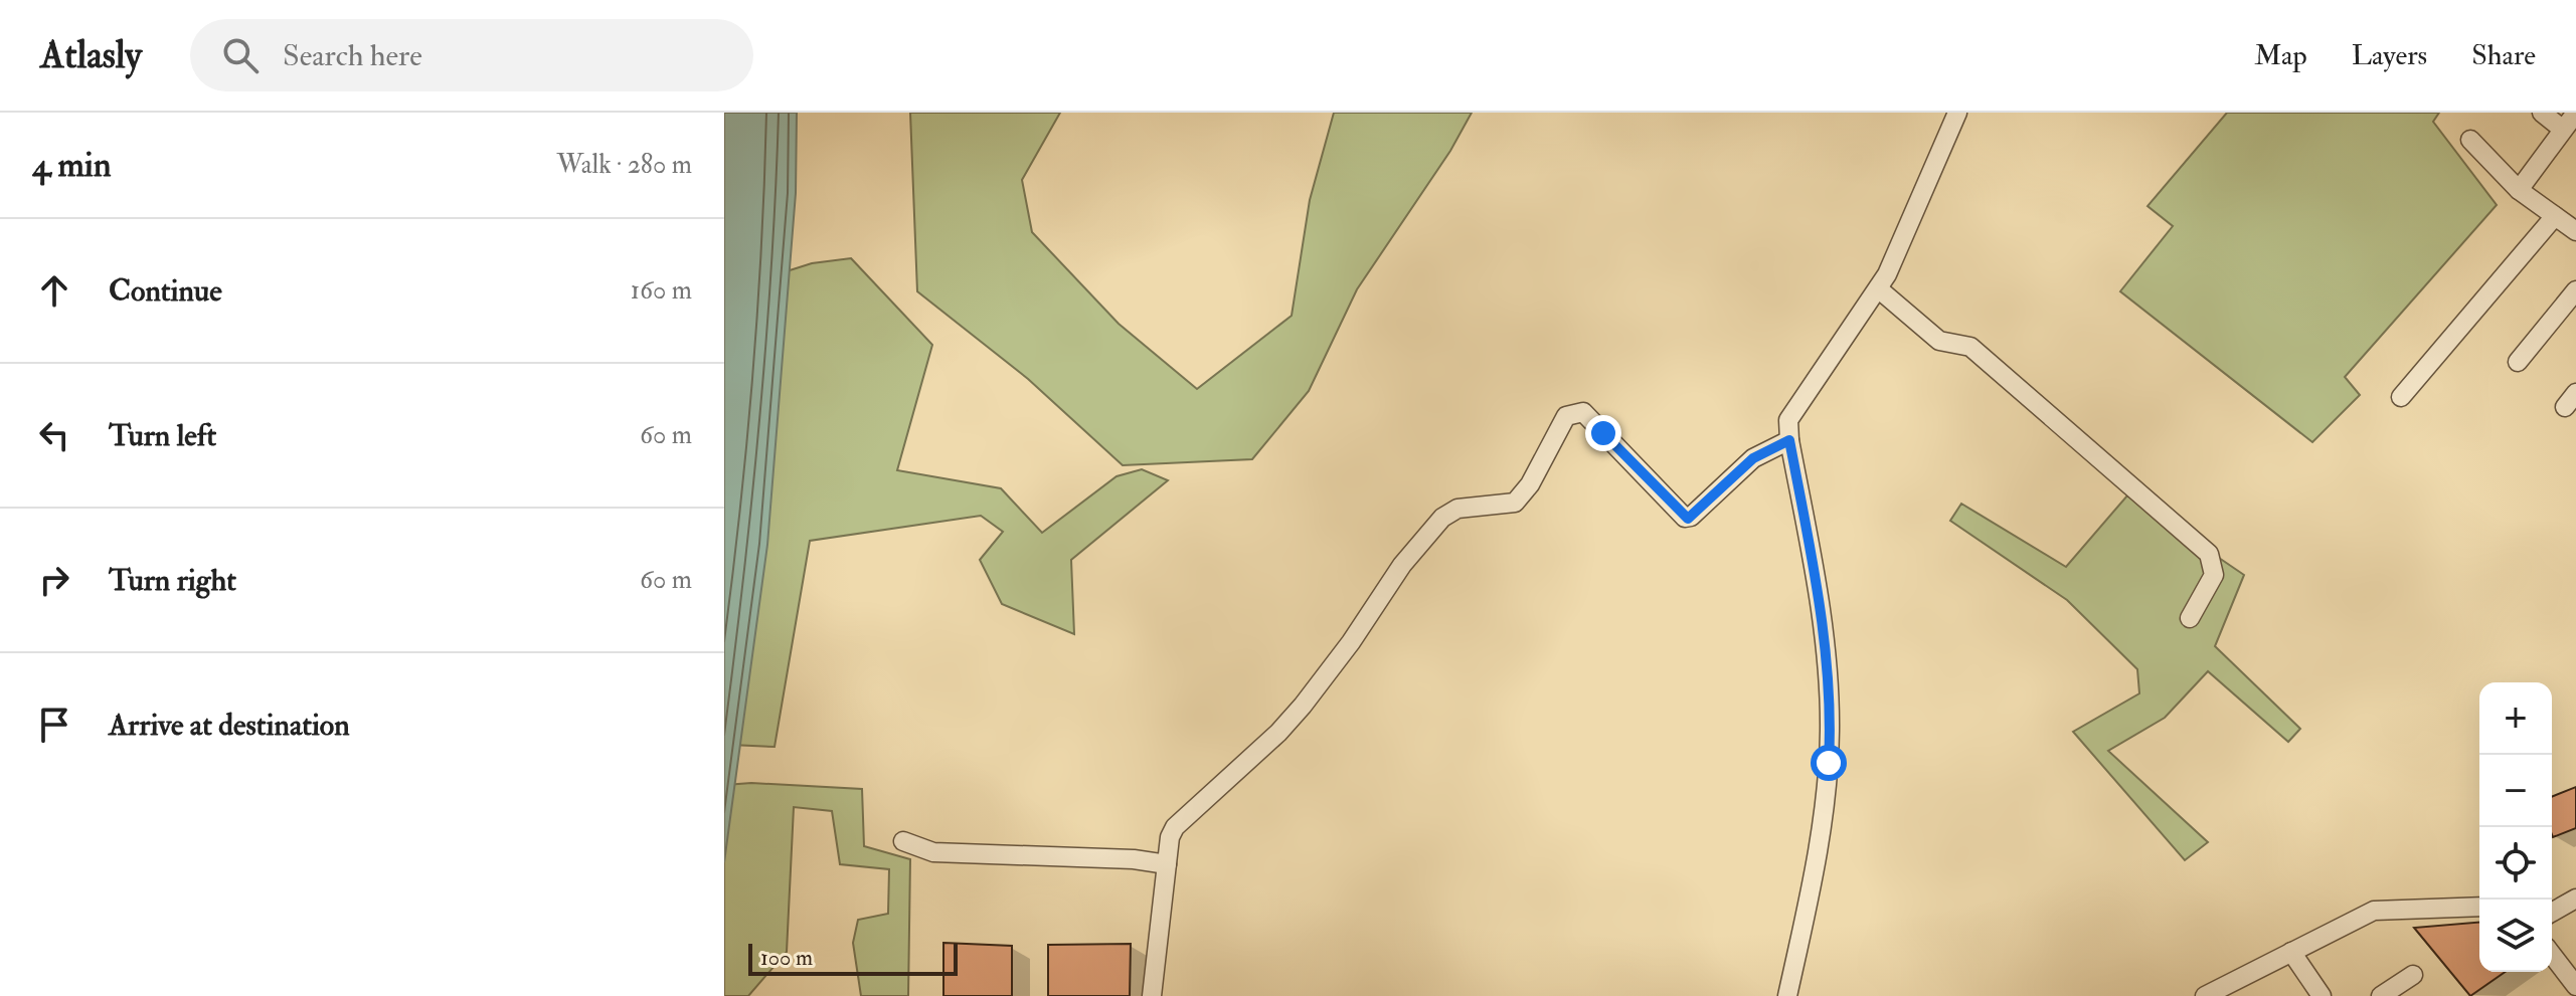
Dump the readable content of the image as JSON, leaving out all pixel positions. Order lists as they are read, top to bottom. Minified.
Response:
{"scale_bar":"100 m","page":{"header":"Atlasly","search":"Search here","nav":["Map","Layers","Share"],"heading":["4 min","Walk · 280 m"],"list":[["Continue","160 m"],["Turn left","60 m"],["Turn right","60 m"],"Arrive at destination"],"map_buttons":["+","−"],"scale":"100 m"}}
